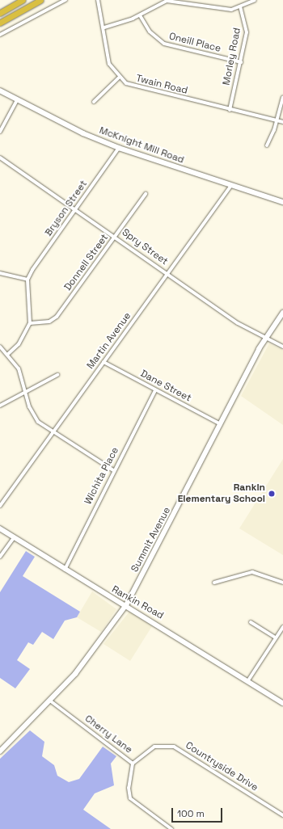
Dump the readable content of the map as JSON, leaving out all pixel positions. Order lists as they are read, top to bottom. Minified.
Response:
{"streets":{"street":["Oneill Place","Morley Road","Twain Road","McKnight Mill Road","Bryson Street","Spry Street","Donnell Street","Martin Avenue","Dane Street","Wichita Place","Summit Avenue","Rankin Road","Cherry Lane","Countryside Drive"]},"crossings":[["Oneill Place","Morley Road"],["Morley Road","Twain Road"],["McKnight Mill Road","Bryson Street"],["McKnight Mill Road","Martin Avenue"],["Bryson Street","Spry Street"],["Spry Street","Donnell Street"],["Spry Street","Martin Avenue"],["Spry Street","Summit Avenue"],["Martin Avenue","Dane Street"],["Dane Street","Wichita Place"],["Dane Street","Summit Avenue"],["Wichita Place","Rankin Road"],["Summit Avenue","Rankin Road"],["Summit Avenue","Cherry Lane"],["Cherry Lane","Countryside Drive"]],"places":["Rankin Elementary School"],"scale_bar":"100 m"}
